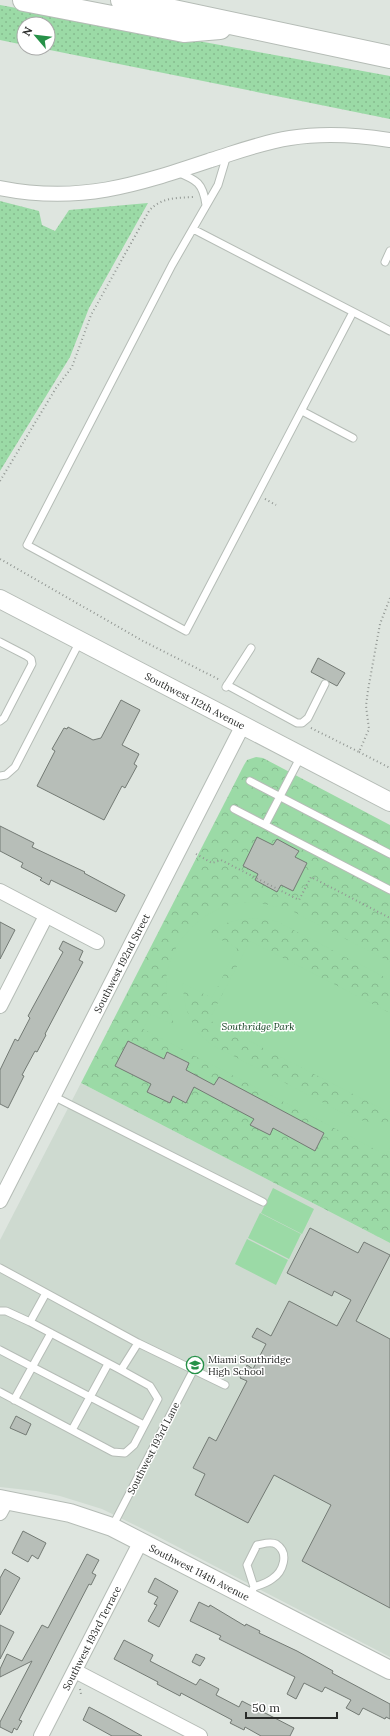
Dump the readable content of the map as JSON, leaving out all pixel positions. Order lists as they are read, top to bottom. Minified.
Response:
{"streets":{"street":["Southwest 112th Avenue","Southwest 192nd Street","Southwest 114th Avenue","Southwest 193rd Terrace"],"lane":["Southwest 193rd Lane"]},"crossings":[["Southwest 112th Avenue","Southwest 192nd Street"],["Southwest 193rd Lane","Southwest 114th Avenue"],["Southwest 114th Avenue","Southwest 193rd Terrace"]],"parks":["Southridge Park"],"places":{"school or university":["Miami Southridge High School"]},"scale_bar":"50 m","north":"top left"}
